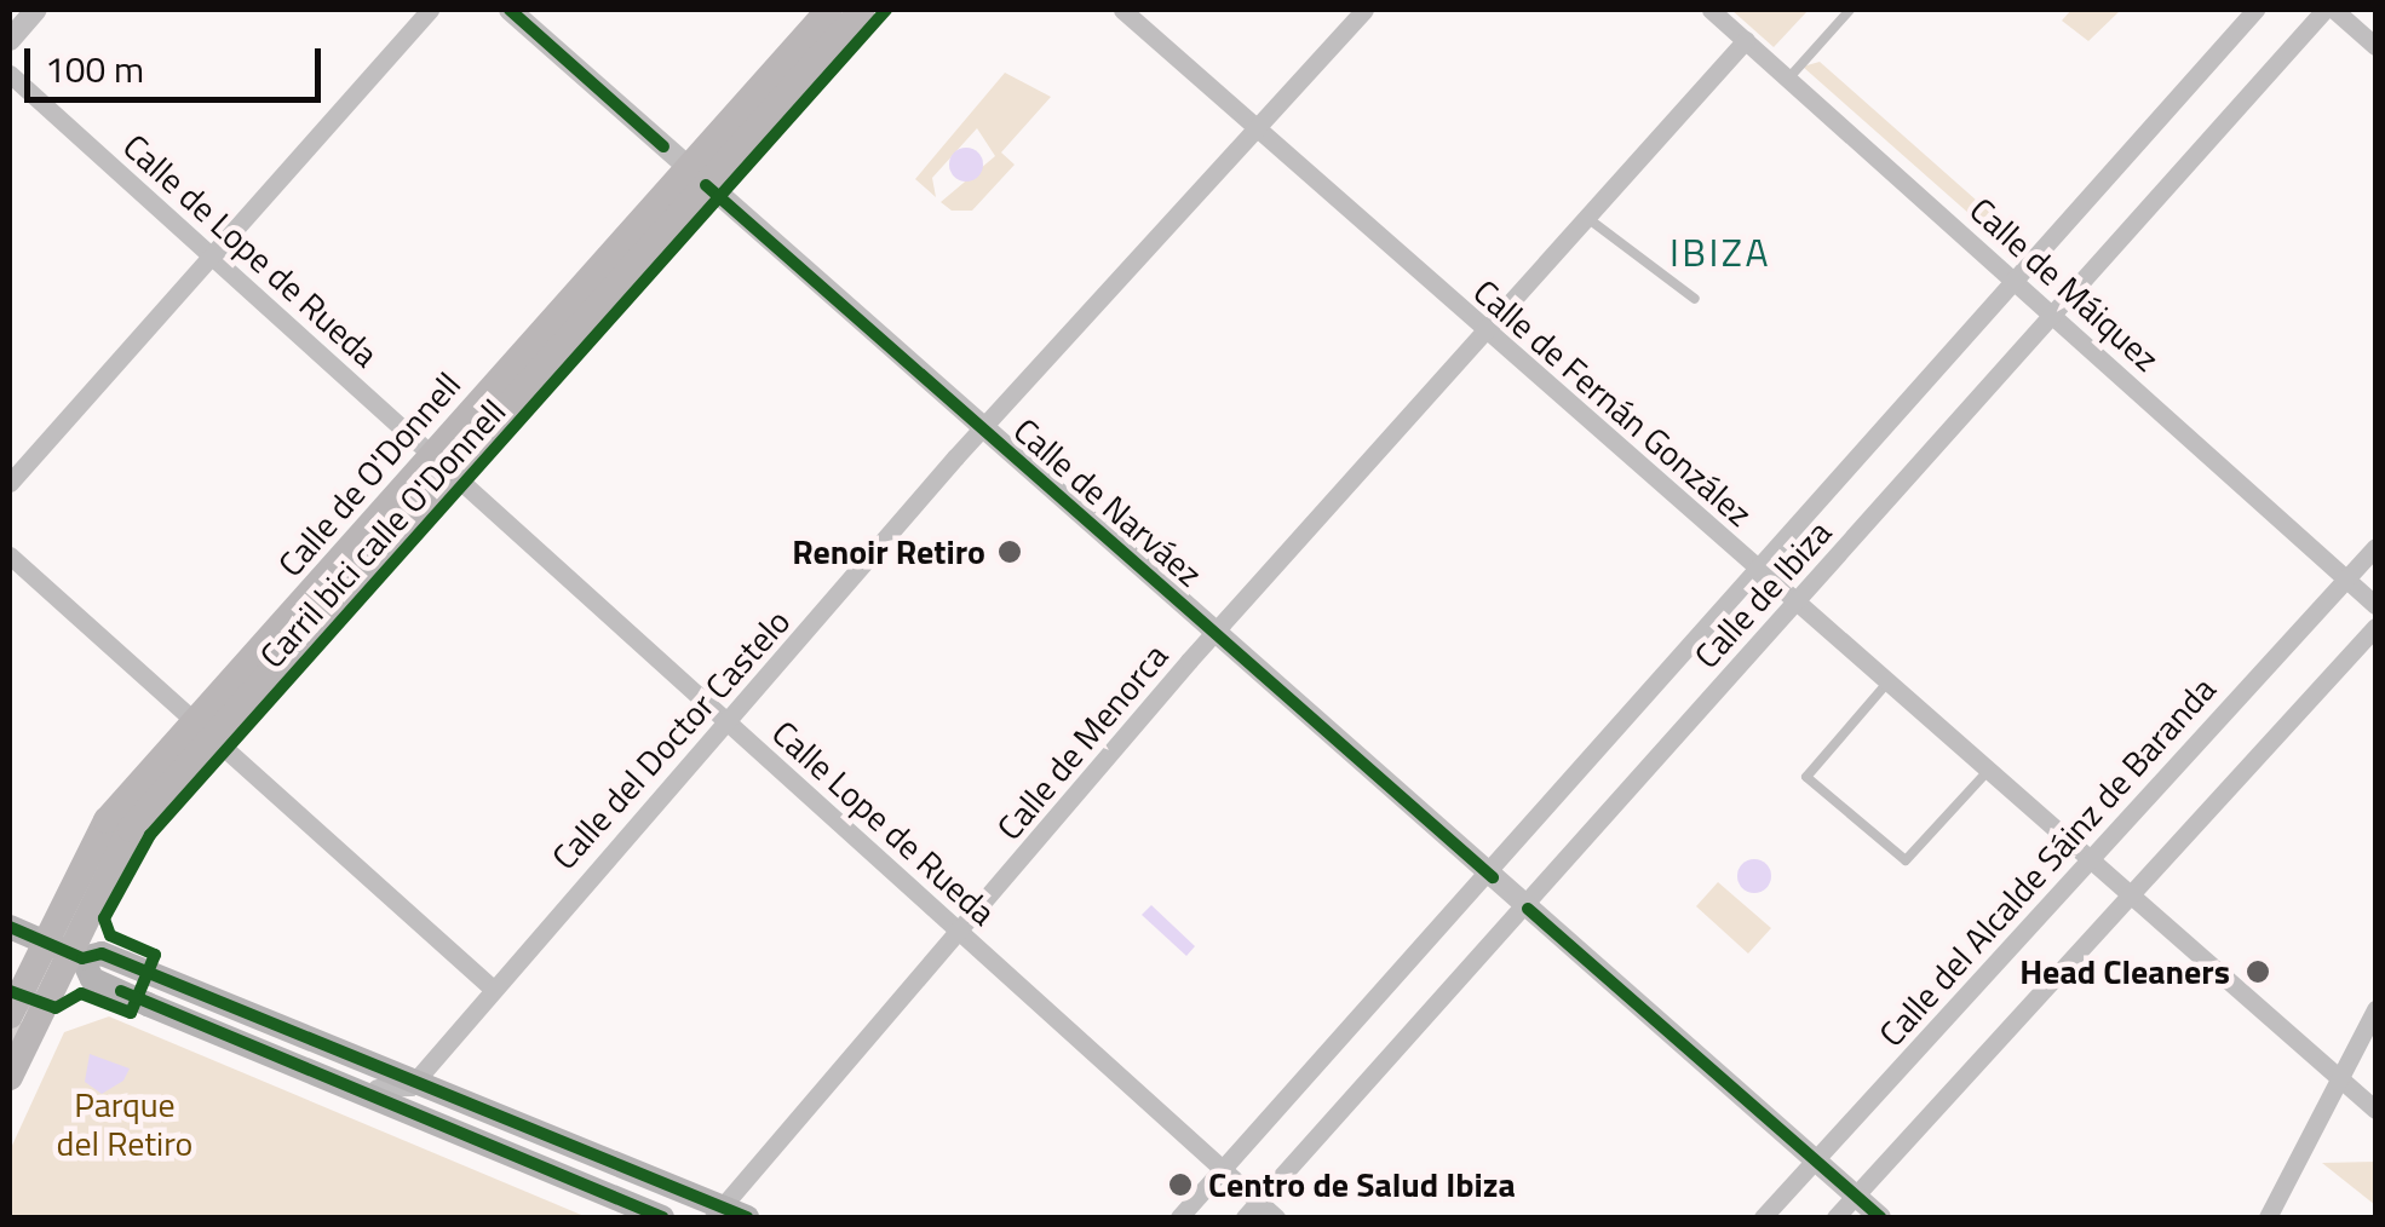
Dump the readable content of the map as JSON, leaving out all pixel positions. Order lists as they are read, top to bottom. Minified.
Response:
{"streets":{"main road":["Calle de O'Donnell"],"street":["Calle de Lope de Rueda","Calle de Máiquez","Calle de Fernán González","Calle de Narváez","Calle de Ibiza","Calle del Doctor Castelo","Calle de Menorca","Calle Lope de Rueda","Calle del Alcalde Sáinz de Baranda"],"cycle path":["Carril bici calle O'Donnell"]},"crossings":[["Calle de Lope de Rueda","Calle de O'Donnell"],["Calle de Lope de Rueda","Calle Lope de Rueda"],["Calle de Máiquez","Calle de Ibiza"],["Calle de Máiquez","Calle de Menorca"],["Calle de Máiquez","Calle del Alcalde Sáinz de Baranda"],["Calle de Fernán González","Calle de Ibiza"],["Calle de Fernán González","Calle del Doctor Castelo"],["Calle de Fernán González","Calle de Menorca"],["Calle de Fernán González","Calle del Alcalde Sáinz de Baranda"],["Calle de O'Donnell","Calle de Narváez"],["Calle de O'Donnell","Calle Lope de Rueda"],["Calle de Narváez","Calle de Ibiza"],["Calle de Narváez","Calle del Doctor Castelo"],["Calle de Narváez","Calle de Menorca"],["Calle de Narváez","Calle del Alcalde Sáinz de Baranda"],["Calle de Ibiza","Calle Lope de Rueda"],["Calle del Doctor Castelo","Calle Lope de Rueda"],["Calle de Menorca","Calle Lope de Rueda"]],"districts":["IBIZA"],"parks":["Parque del Retiro"],"places":["Renoir Retiro","Head Cleaners","Centro de Salud Ibiza"],"scale_bar":"100 m"}
